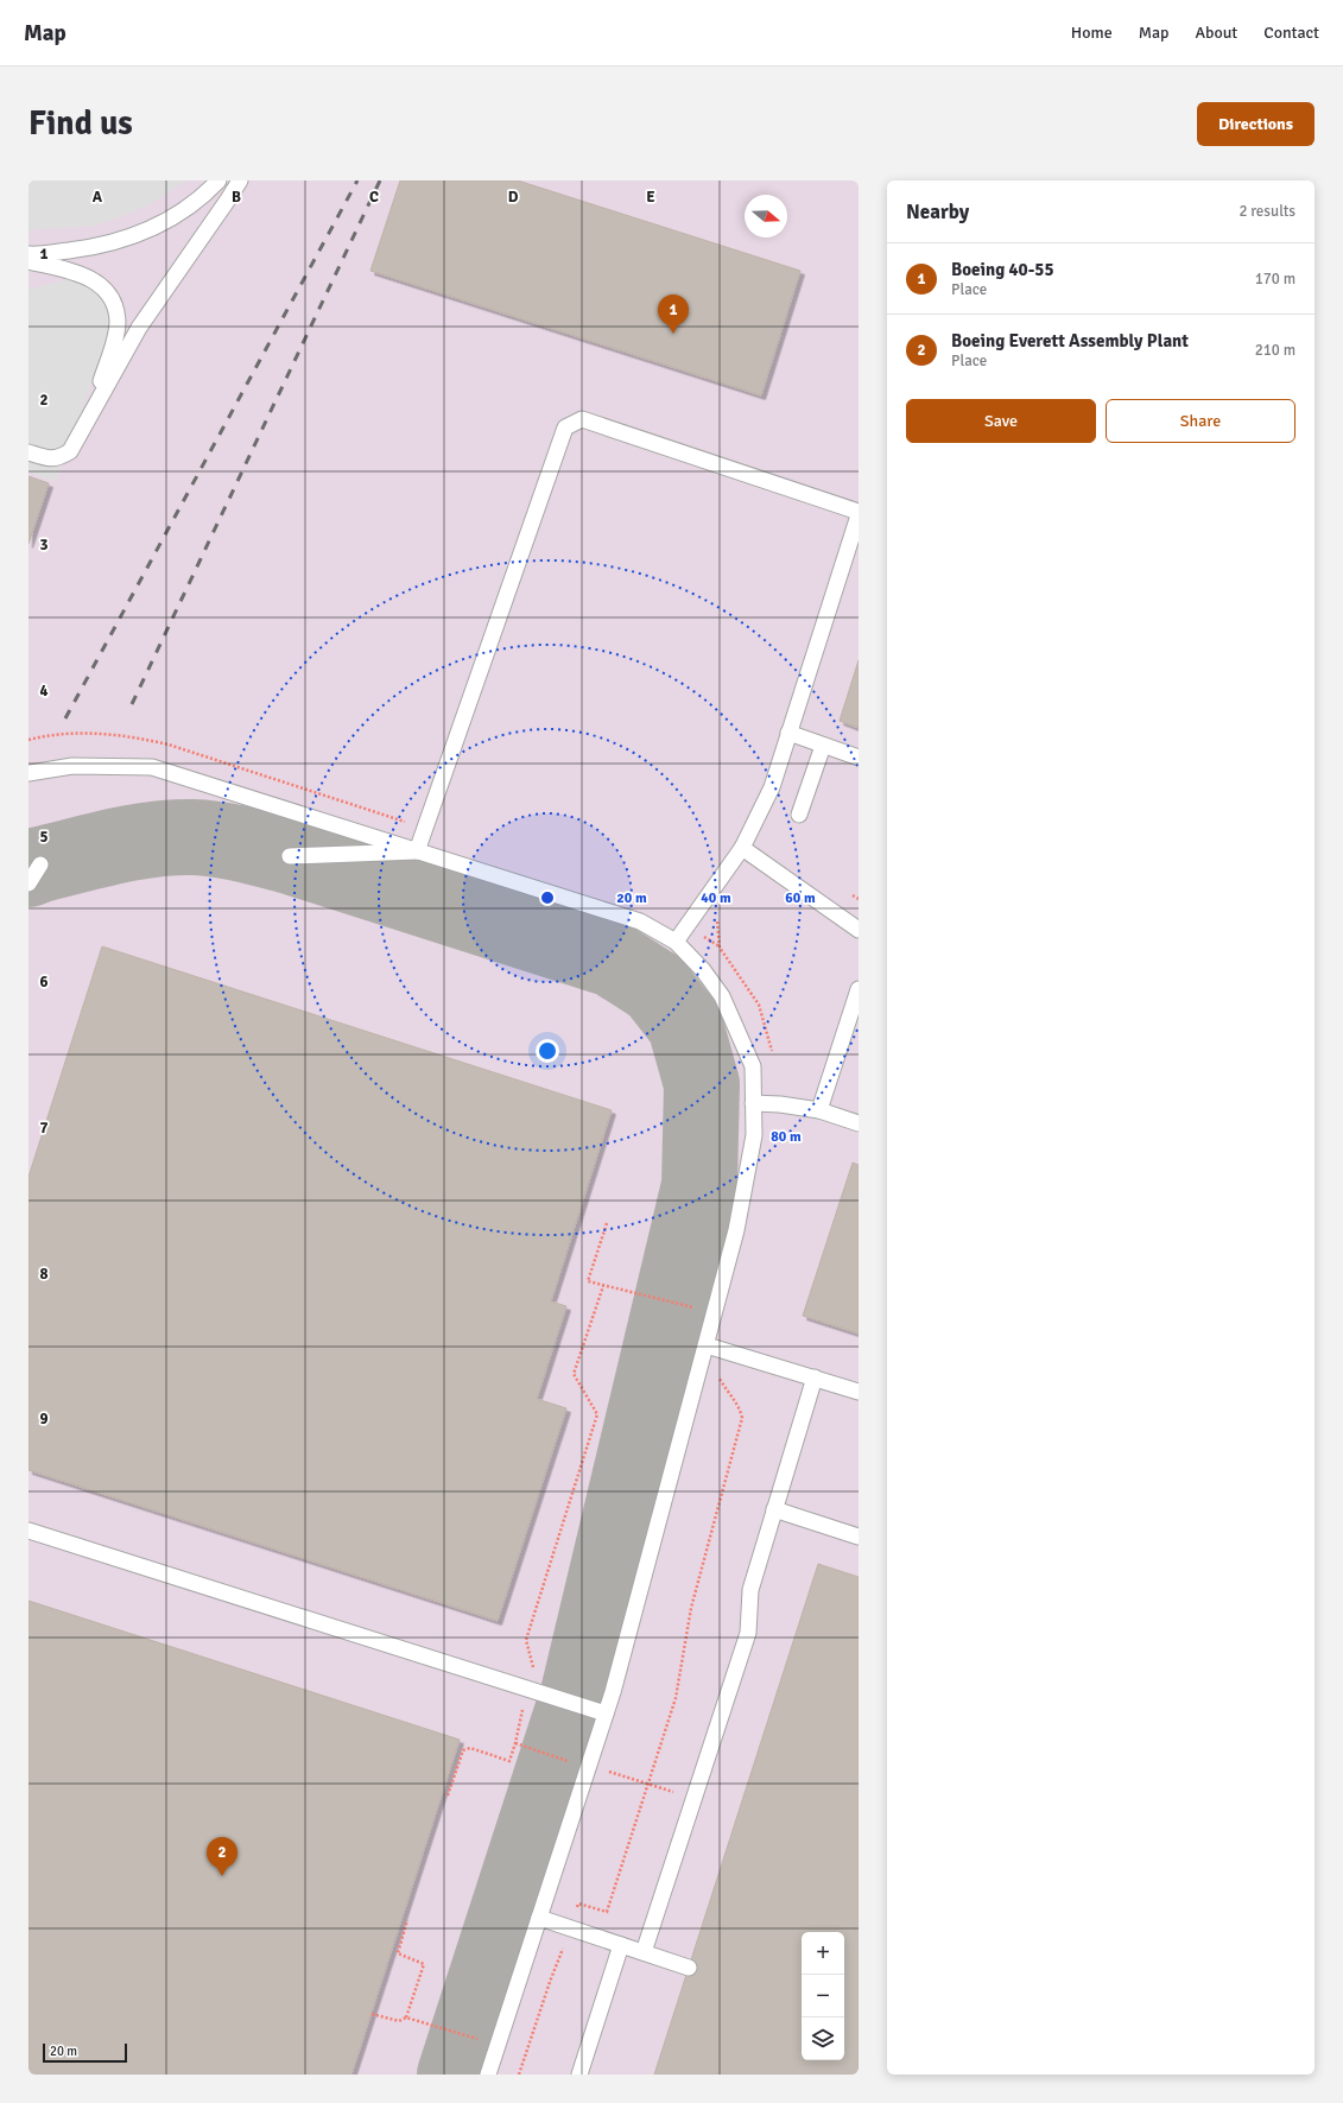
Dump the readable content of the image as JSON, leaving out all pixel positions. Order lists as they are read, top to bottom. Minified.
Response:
{"scale_bar":"20 m","north":"right","page":{"header":"Map","nav":["Home","Map","About","Contact"],"buttons":["Directions",["Save","Share"]],"title":"Find us","heading":["Nearby","2 results"],"list":[{"mark":"1","name":"Boeing 40-55","note":"Place","value":"170 m"},{"mark":"2","name":"Boeing Everett Assembly Plant","note":"Place","value":"210 m"}],"pins":["1","2"],"map_buttons":["+","−"],"scale":"20 m"},"grid":{"columns":["A","B","C","D","E"],"rows":["1","2","3","4","5","6","7","8","9"]},"rings":["20 m","40 m","60 m","80 m"]}
